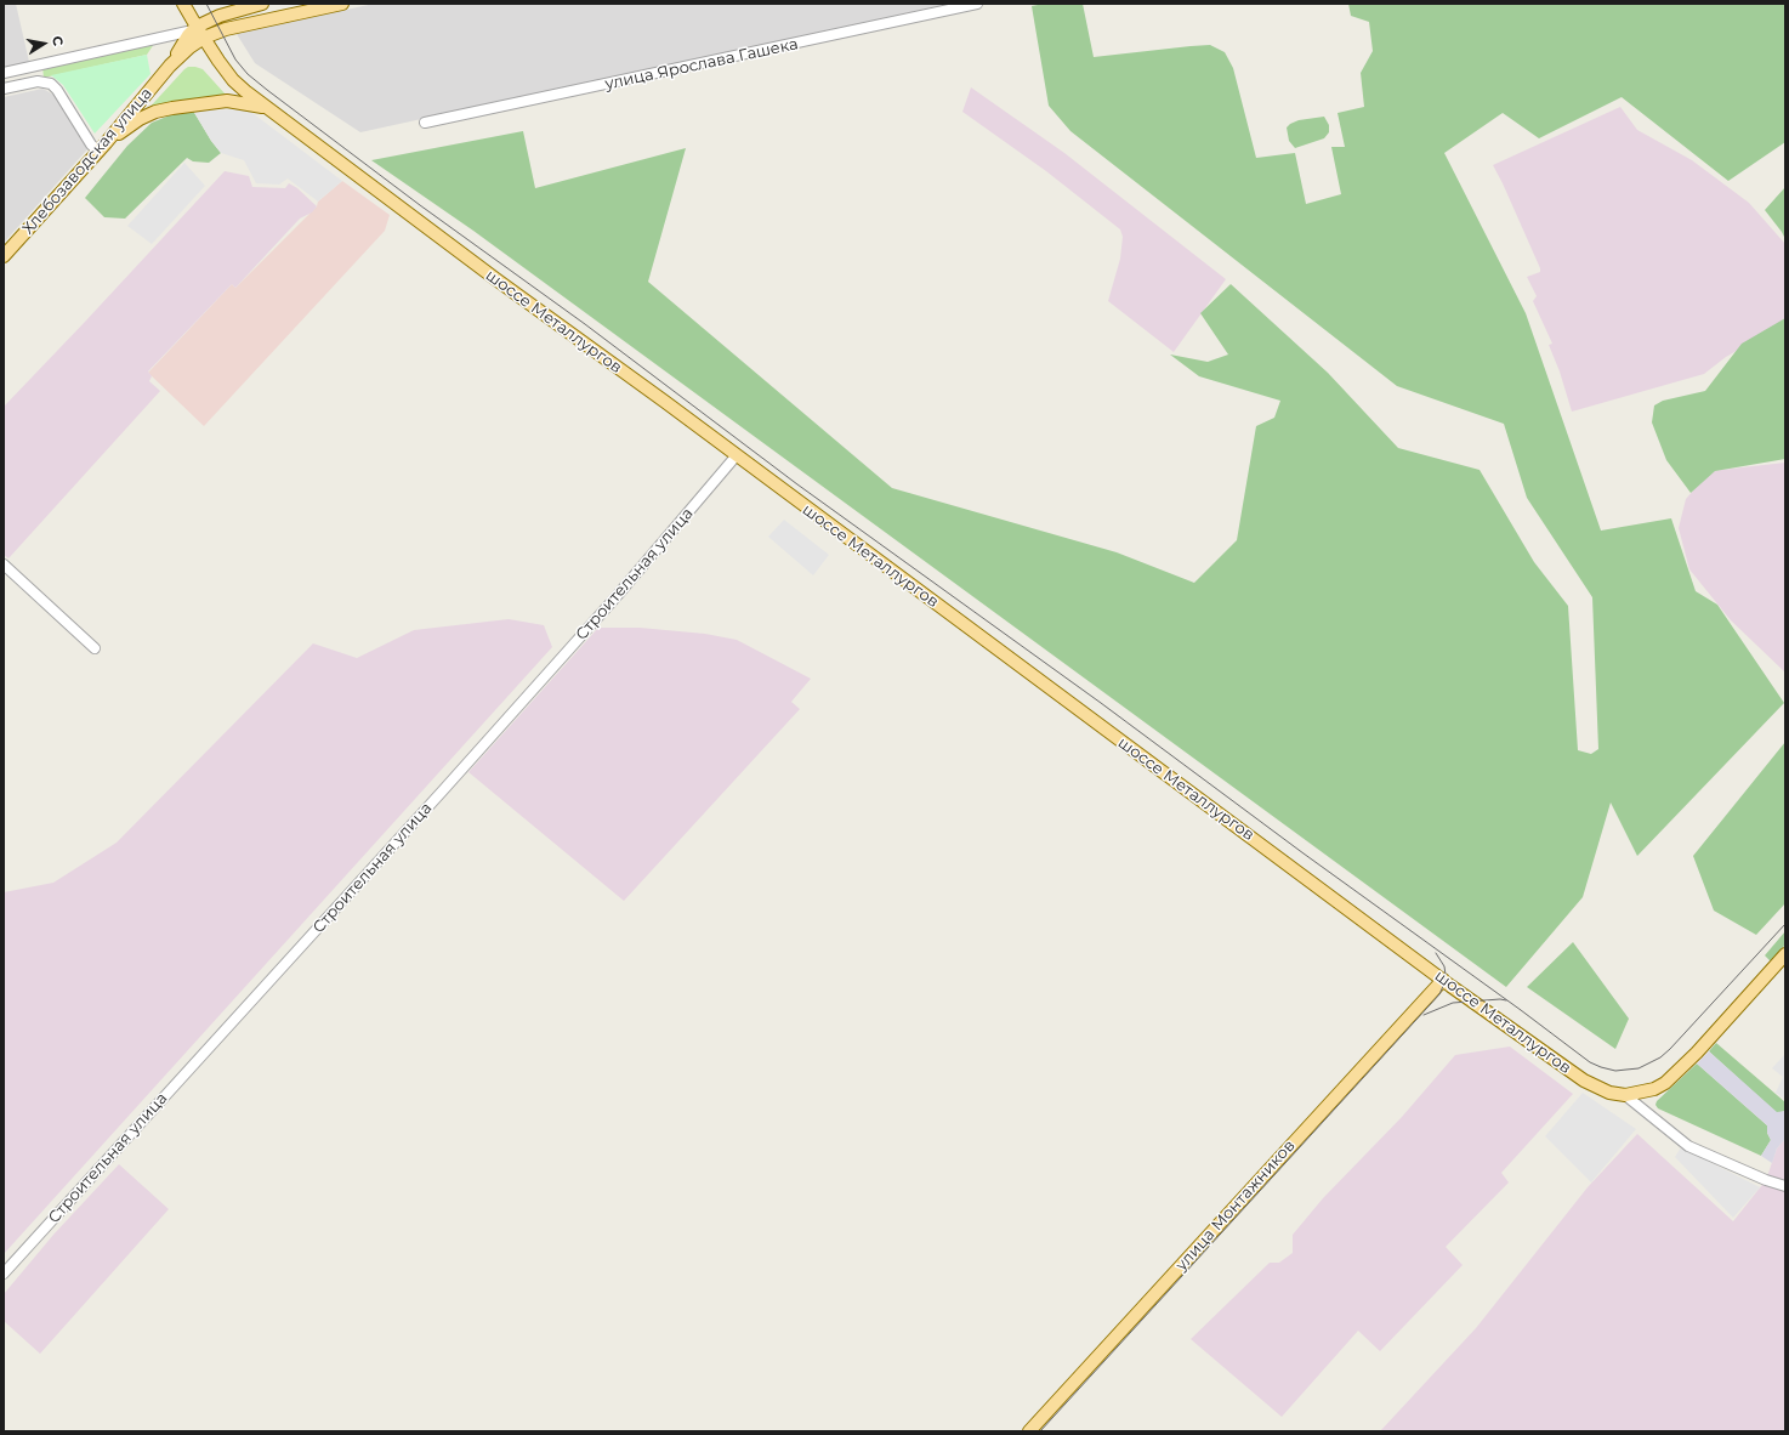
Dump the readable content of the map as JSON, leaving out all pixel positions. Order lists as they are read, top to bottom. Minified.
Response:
{"streets":{"main road":["Хлебозаводская улица","шоссе Металлургов","улица Монтажников"],"street":["улица Ярослава Гашека","Строительная улица"]},"crossings":[["Хлебозаводская улица","шоссе Металлургов"],["шоссе Металлургов","Строительная улица"],["шоссе Металлургов","улица Монтажников"]],"north":"right"}
